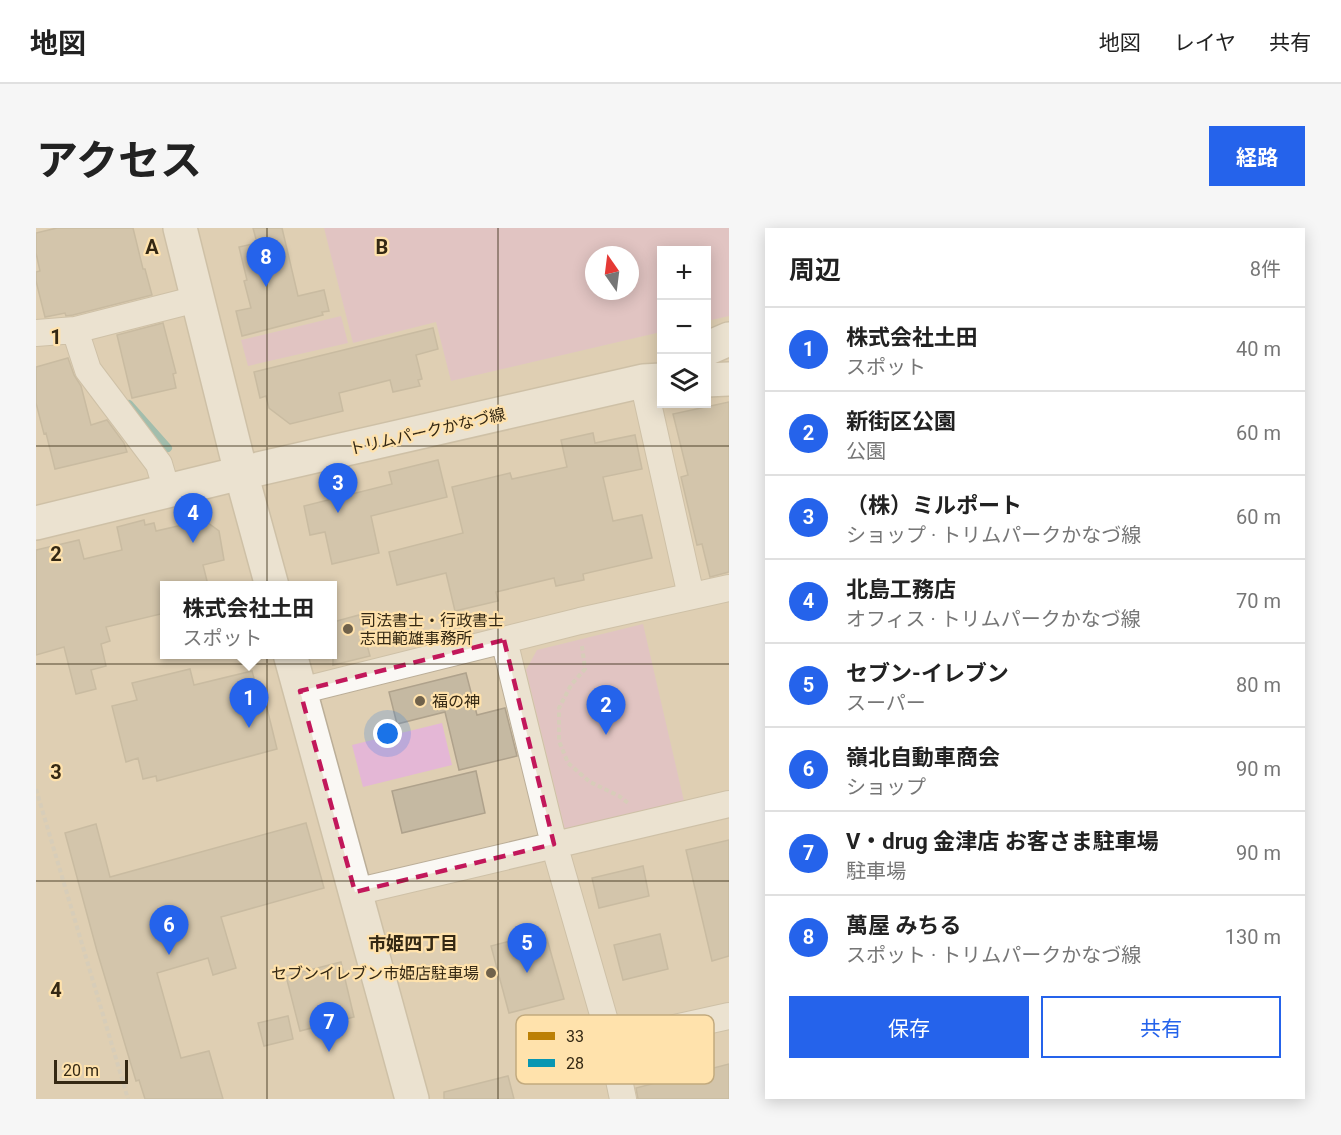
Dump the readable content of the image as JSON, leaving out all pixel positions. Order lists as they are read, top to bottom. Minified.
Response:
{"streets":{"main road":["トリムパークかなづ線"]},"districts":["市姫四丁目"],"places":["司法書士・行政書士 志田範雄事務所","福の神","セブンイレブン市姫店駐車場"],"legend":["33","28"],"scale_bar":"20 m","north":"top","page":{"header":"地図","nav":["地図","レイヤ","共有"],"title":"アクセス","buttons":["経路",["保存","共有"]],"heading":["周辺","8件"],"pins":["8","3","4","1","2","6","5","7"],"map_buttons":["+","−"],"list":[{"mark":"1","name":"株式会社土田","note":"スポット","value":"40 m"},{"mark":"2","name":"新街区公園","note":"公園","value":"60 m"},{"mark":"3","name":"（株）ミルポート","note":"ショップ · トリムパークかなづ線","value":"60 m"},{"mark":"4","name":"北島工務店","note":"オフィス · トリムパークかなづ線","value":"70 m"},{"mark":"5","name":"セブン-イレブン","note":"スーパー","value":"80 m"},{"mark":"6","name":"嶺北自動車商会","note":"ショップ","value":"90 m"},{"mark":"7","name":"V・drug 金津店 お客さま駐車場","note":"駐車場","value":"90 m"},{"mark":"8","name":"萬屋 みちる","note":"スポット · トリムパークかなづ線","value":"130 m"}],"popup":["株式会社土田","スポット"],"scale":"20 m"},"grid":{"columns":["A","B"],"rows":["1","2","3","4"]}}
